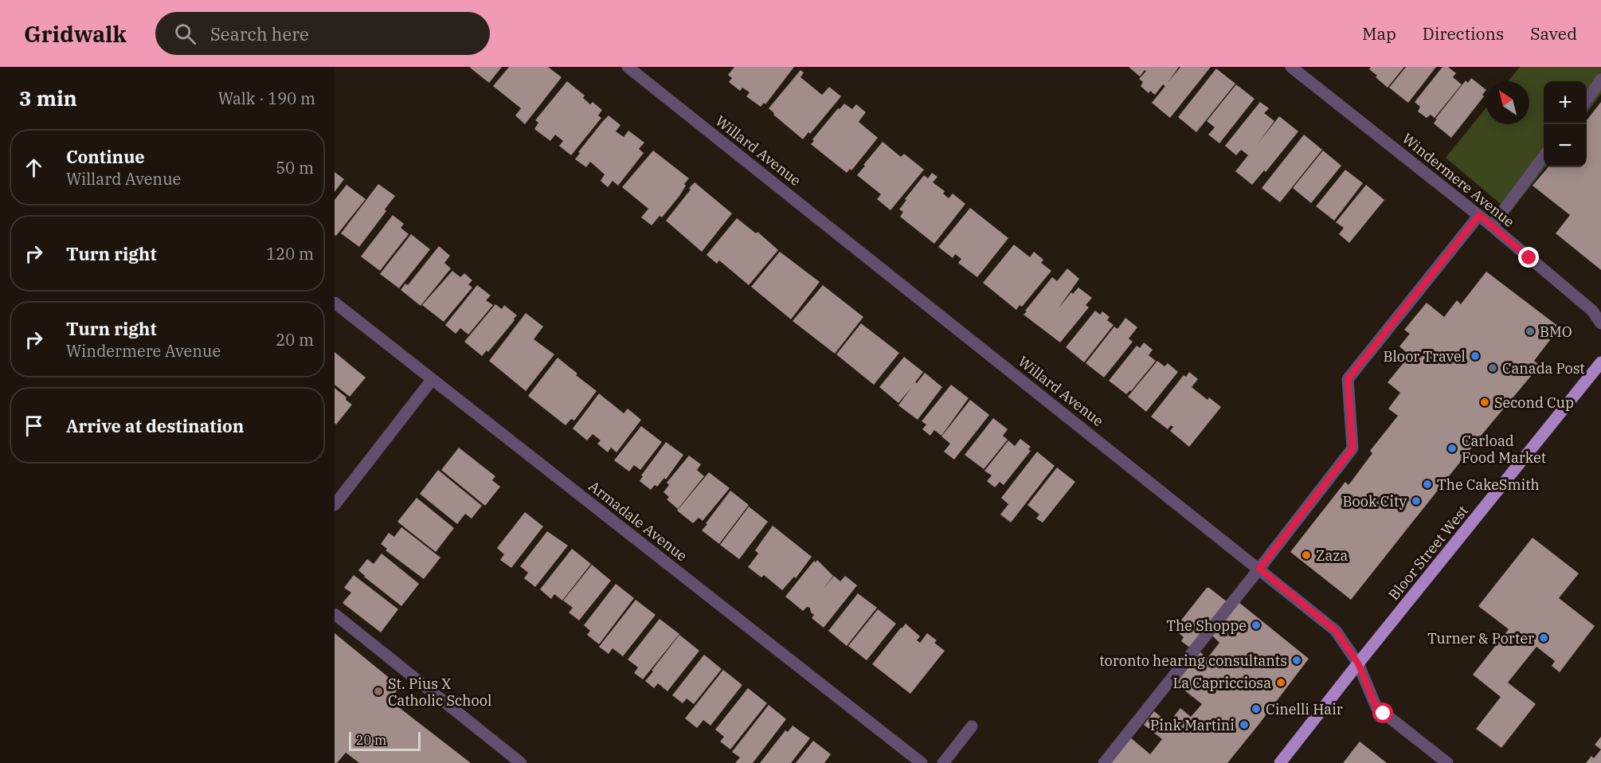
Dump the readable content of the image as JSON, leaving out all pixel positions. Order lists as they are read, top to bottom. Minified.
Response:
{"streets":{"main road":["Bloor Street West"],"street":["Willard Avenue","Windermere Avenue","Armadale Avenue"]},"crossings":[["Willard Avenue","Bloor Street West"]],"places":["BMO","Bloor Travel","Canada Post","Second Cup","Carload Food Market","The CakeSmith","Book City","Zaza","The Shoppe","Turner & Porter","toronto hearing consultants","La Capricciosa","St. Pius X Catholic School","Cinelli Hair","Pink Martini"],"scale_bar":"20 m","north":"top left","page":{"header":"Gridwalk","search":"Search here","nav":["Map","Directions","Saved"],"heading":["3 min","Walk · 190 m"],"map_buttons":["+","−"],"list":[["Continue","Willard Avenue","50 m"],["Turn right","120 m"],["Turn right","Windermere Avenue","20 m"],"Arrive at destination"],"scale":"20 m"}}
